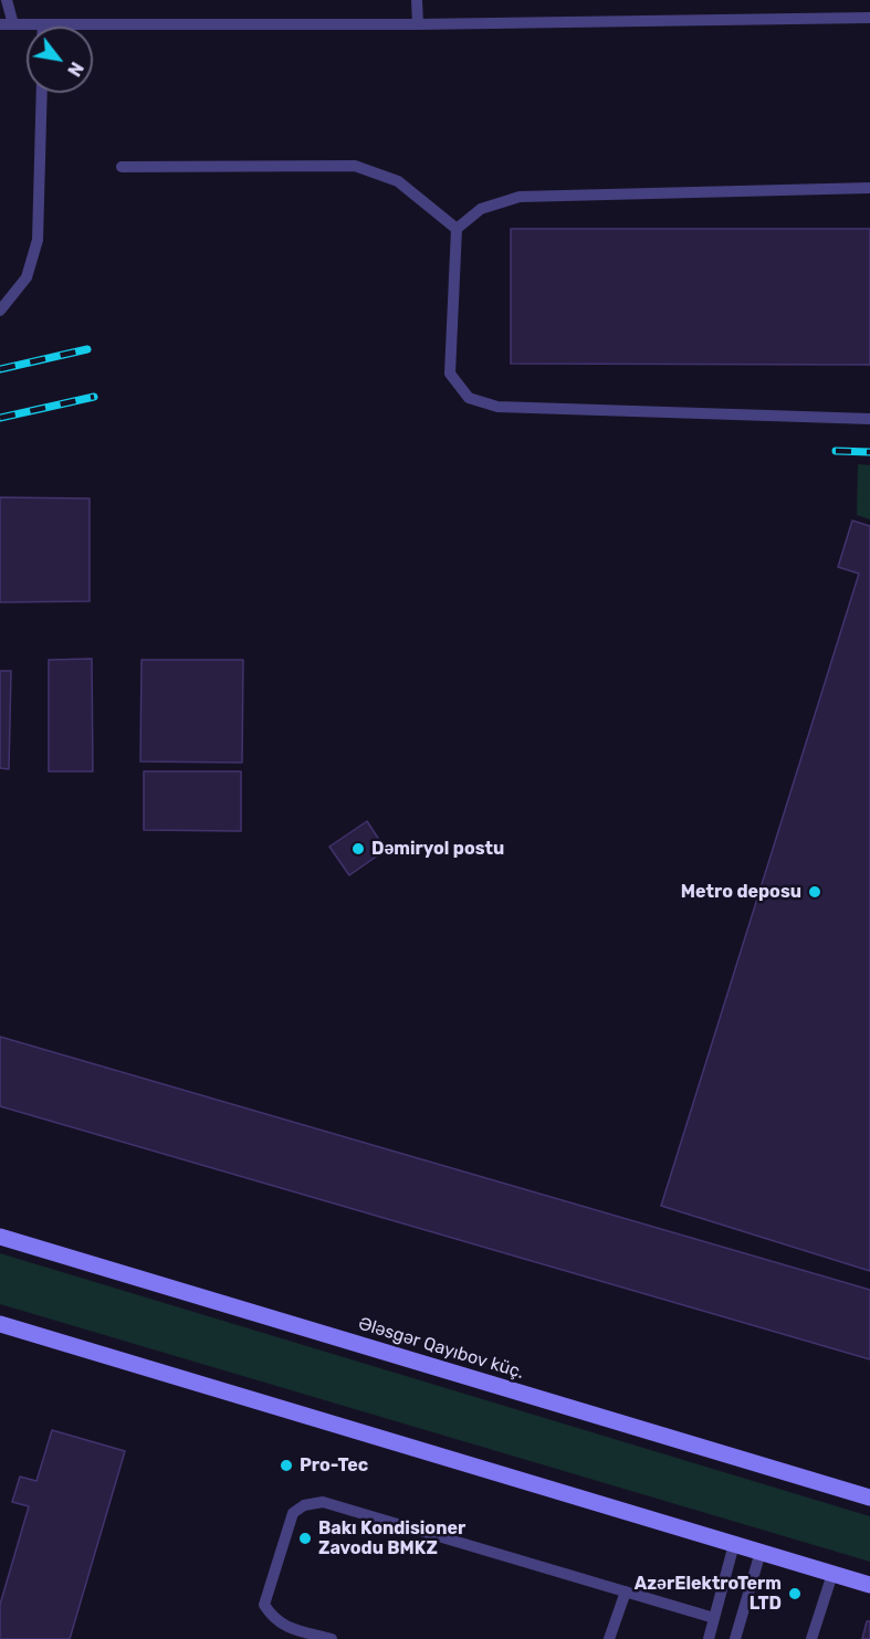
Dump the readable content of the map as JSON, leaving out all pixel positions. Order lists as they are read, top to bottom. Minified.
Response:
{"streets":{"main road":["Ələsgər Qayıbov küç."]},"places":["Dəmiryol postu","Metro deposu","Pro-Tec","Bakı Kondisioner Zavodu BMKZ","AzərElektroTerm LTD"],"north":"bottom right"}
